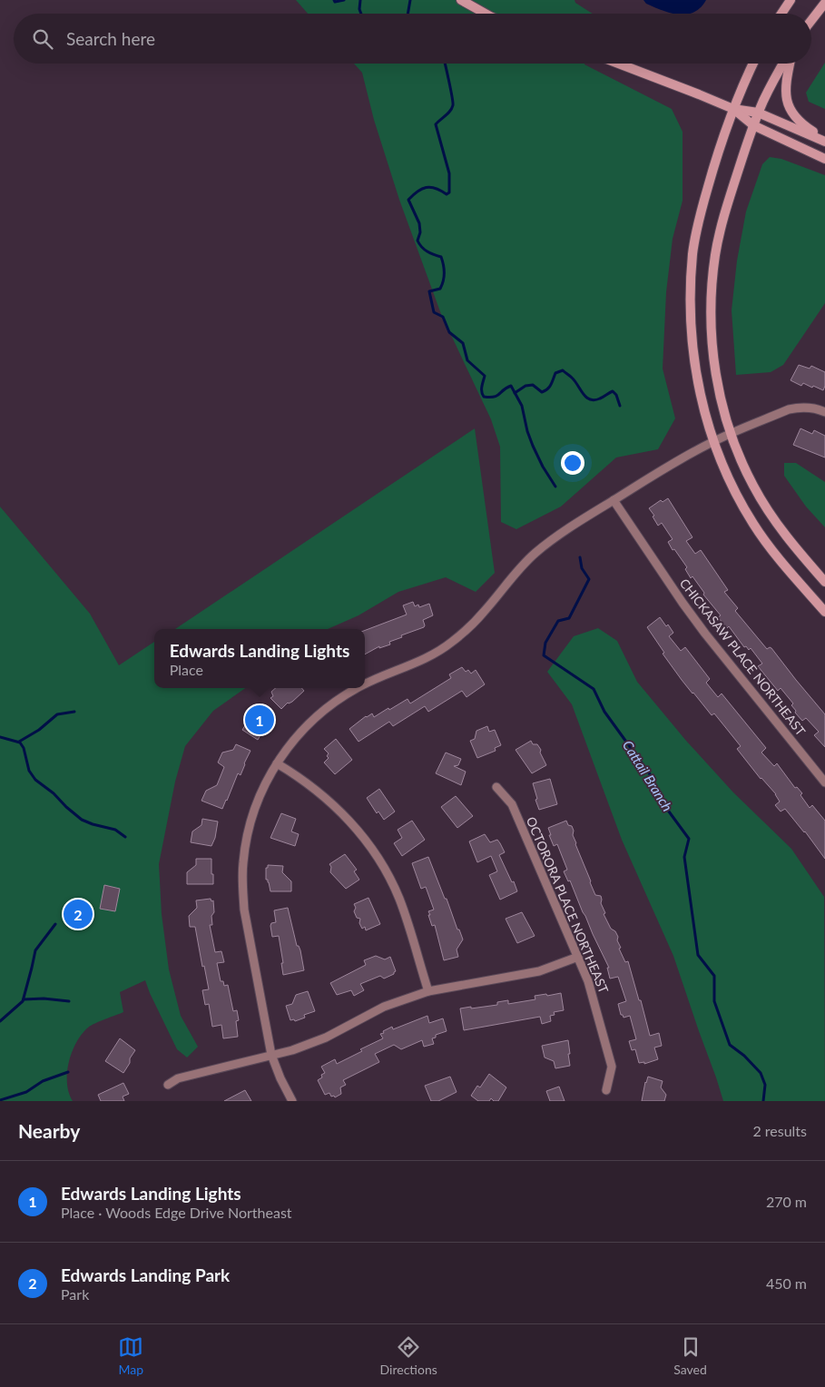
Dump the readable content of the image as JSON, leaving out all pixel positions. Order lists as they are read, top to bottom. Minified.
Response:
{"streets":{"street":["CHICKASAW PLACE NORTHEAST","OCTORORA PLACE NORTHEAST"]},"water":["Cattail Branch"],"page":{"search":"Search here","popup":["Edwards Landing Lights","Place"],"pins":["1","2"],"heading":["Nearby","2 results"],"list":[{"mark":"1","name":"Edwards Landing Lights","note":"Place · Woods Edge Drive Northeast","value":"270 m"},{"mark":"2","name":"Edwards Landing Park","note":"Park","value":"450 m"}],"nav":["Map","Directions","Saved"]}}
